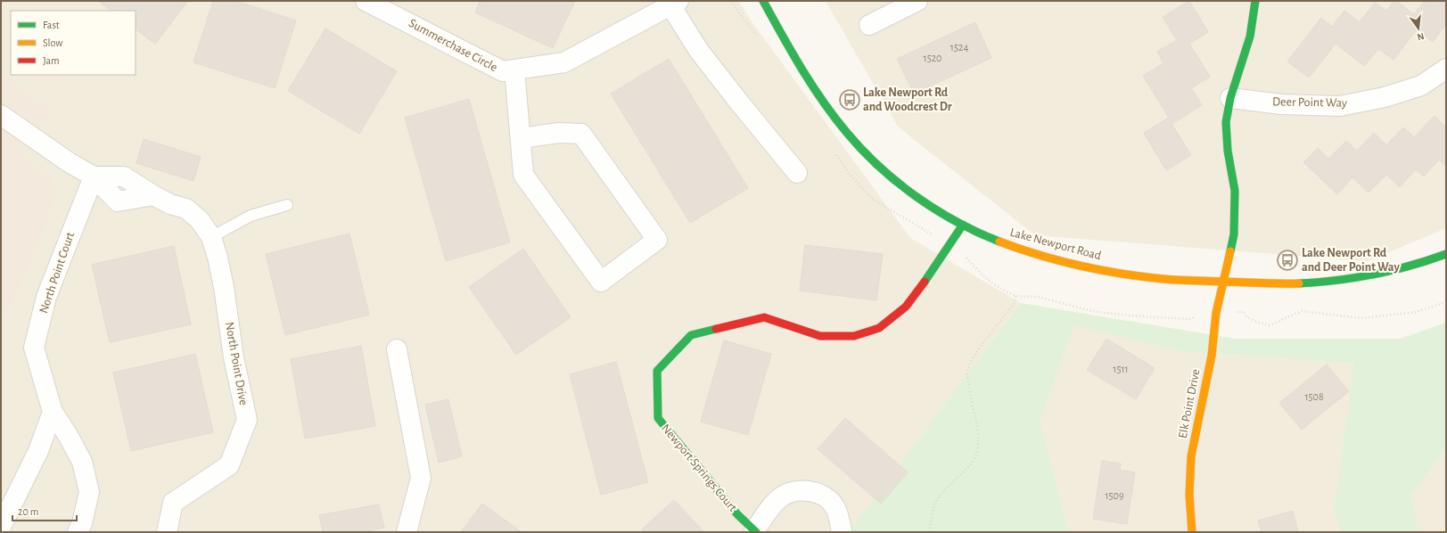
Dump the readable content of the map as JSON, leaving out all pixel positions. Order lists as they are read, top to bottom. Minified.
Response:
{"streets":{"street":["Summerchase Circle","Deer Point Way","Lake Newport Road","North Point Court","North Point Drive","Elk Point Drive","Newport Springs Court"]},"crossings":[["Lake Newport Road","Elk Point Drive"],["Lake Newport Road","Newport Springs Court"],["North Point Court","North Point Drive"]],"places":{"bus stop":["Lake Newport Rd and Woodcrest Dr","Lake Newport Rd and Deer Point Way"]},"house_numbers":["1524","1520","1511","1508","1509"],"legend":["Fast","Slow","Jam"],"scale_bar":"20 m","north":"bottom"}
